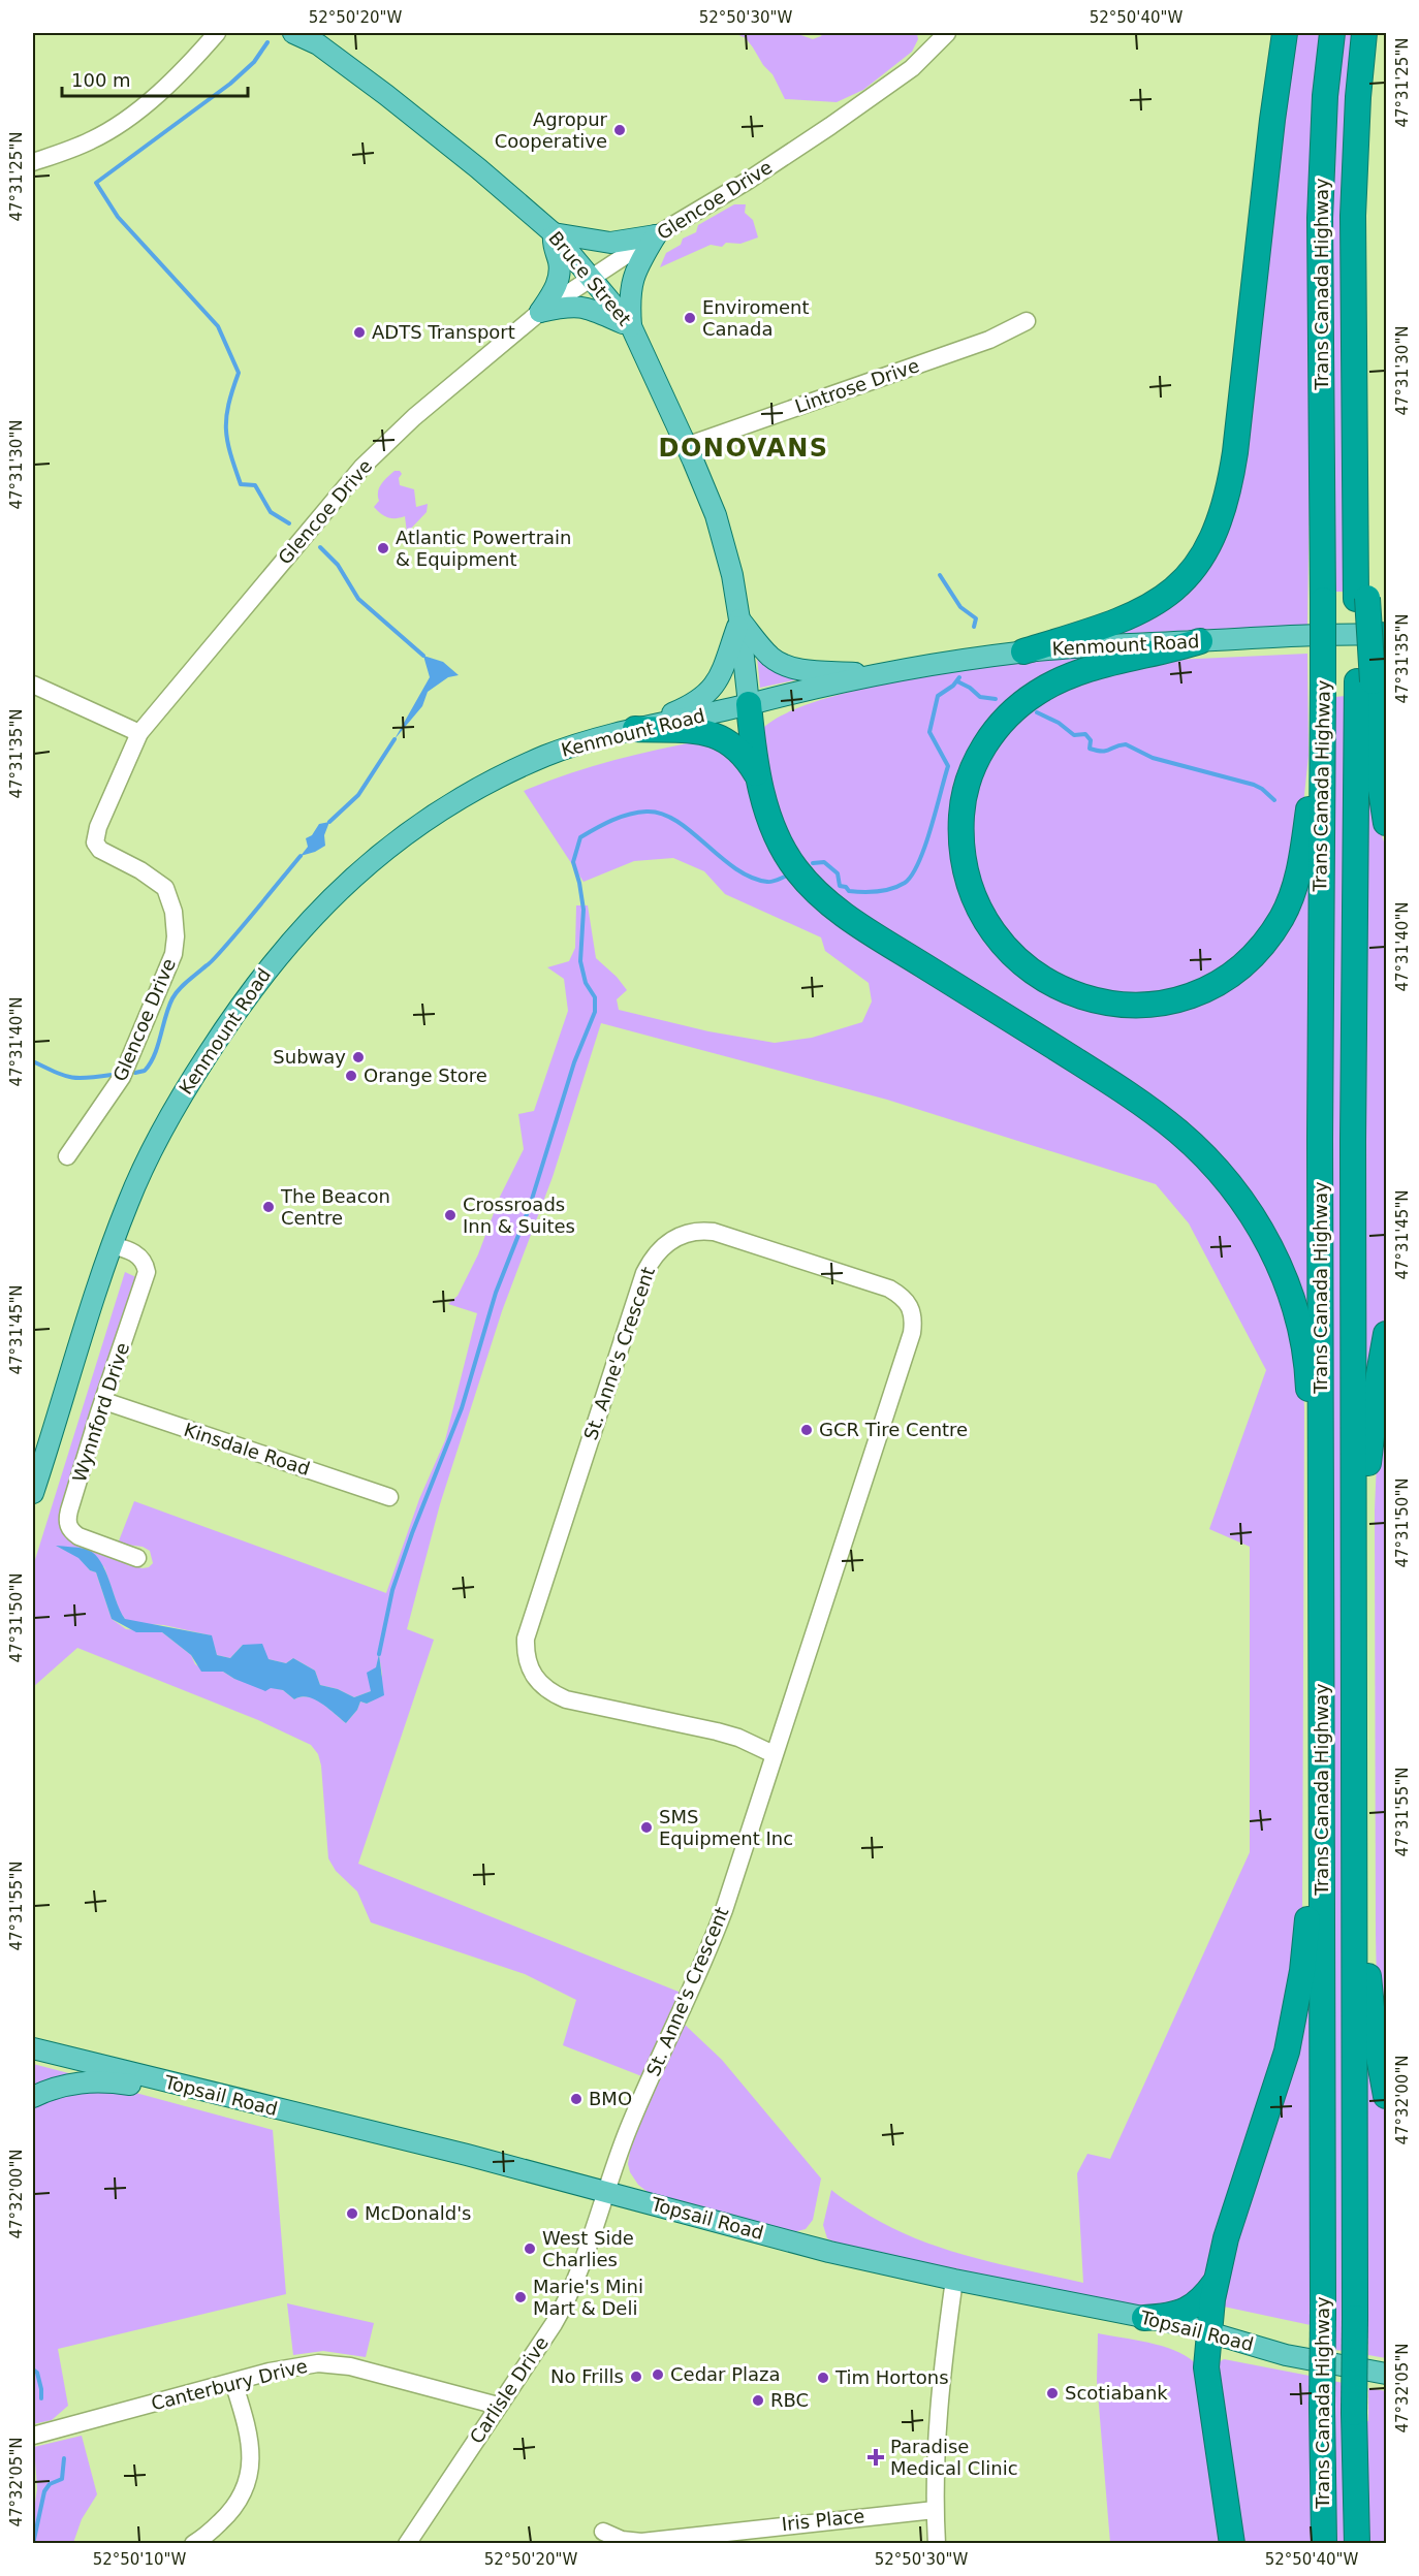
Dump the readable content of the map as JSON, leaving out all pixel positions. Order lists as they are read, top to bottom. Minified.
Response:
{"streets":{"highway":["Trans Canada Highway"],"main road":["Bruce Street","Kenmount Road","Topsail Road"],"street":["Glencoe Drive","Lintrose Drive","St. Anne's Crescent","Wynnford Drive","Kinsdale Road","Canterbury Drive","Carlisle Drive","Iris Place"]},"crossings":[["Glencoe Drive","Bruce Street"],["Bruce Street","Lintrose Drive"],["Bruce Street","Kenmount Road"],["Kenmount Road","Wynnford Drive"],["St. Anne's Crescent","Topsail Road"],["St. Anne's Crescent","Carlisle Drive"],["Wynnford Drive","Kinsdale Road"],["Topsail Road","Carlisle Drive"],["Canterbury Drive","Carlisle Drive"]],"districts":["DONOVANS"],"places":{"other":["Agropur Cooperative","Enviroment Canada","ADTS Transport","Atlantic Powertrain & Equipment","Subway","Orange Store","The Beacon Centre","Crossroads Inn & Suites","GCR Tire Centre","SMS Equipment Inc","BMO","McDonald's","West Side Charlies","Marie's Mini Mart & Deli","Cedar Plaza","No Frills","Tim Hortons","Scotiabank","RBC"],"health":["Paradise Medical Clinic"]},"scale_bar":"100 m","coordinates":["52°50'20\"W","52°50'30\"W","52°50'40\"W","47°31'25\"N","47°31'30\"N","47°31'35\"N","47°31'40\"N","47°31'45\"N","47°31'50\"N","47°31'55\"N","47°32'00\"N","47°32'05\"N","52°50'10\"W"]}
